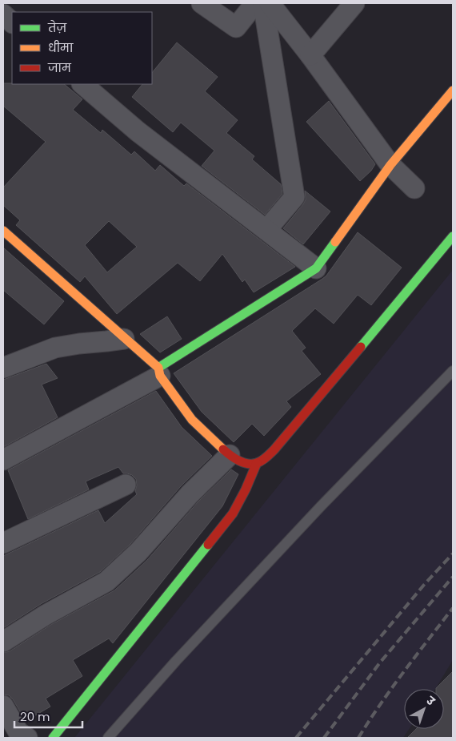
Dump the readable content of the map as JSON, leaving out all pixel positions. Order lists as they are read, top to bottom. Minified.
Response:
{"legend":["तेज़","धीमा","जाम"],"scale_bar":"20 m","north":"top right"}
